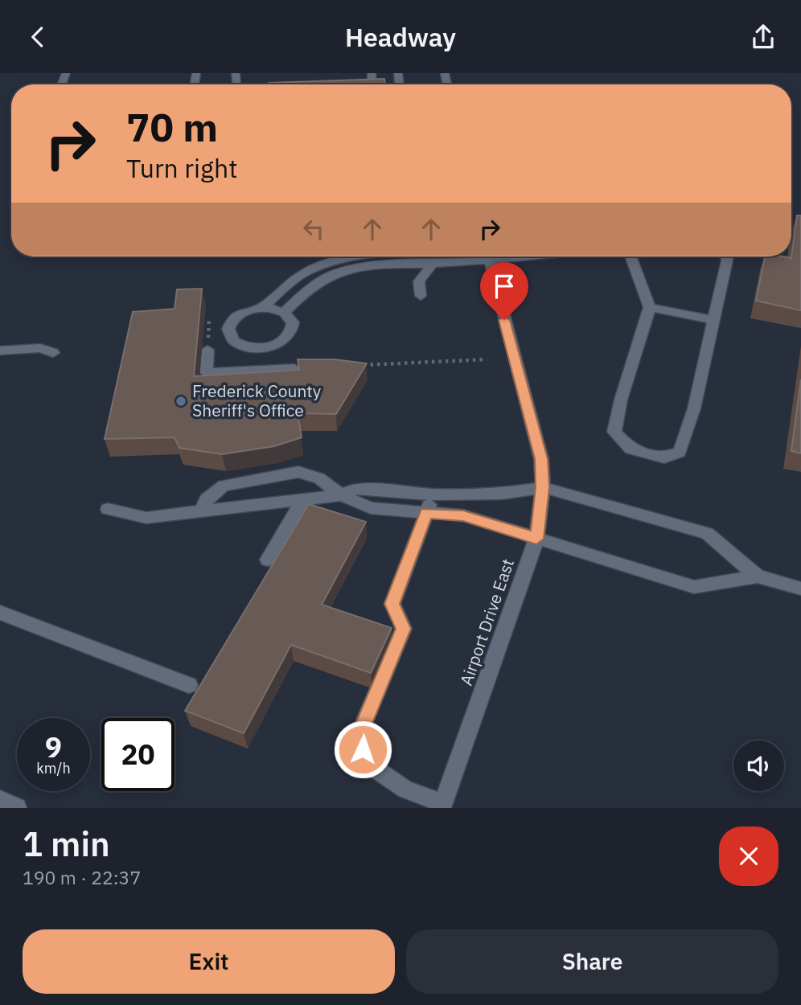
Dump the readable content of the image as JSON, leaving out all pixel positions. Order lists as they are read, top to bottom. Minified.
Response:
{"streets":{"street":["Airport Drive East"]},"places":["Frederick County Sheriff's Office"],"page":{"header":"Headway","turn":["70 m","Turn right"],"speed":"9 km/h","limit":"20","heading":["1 min","190 m · 22:37"],"buttons":["Exit","Share"]}}
